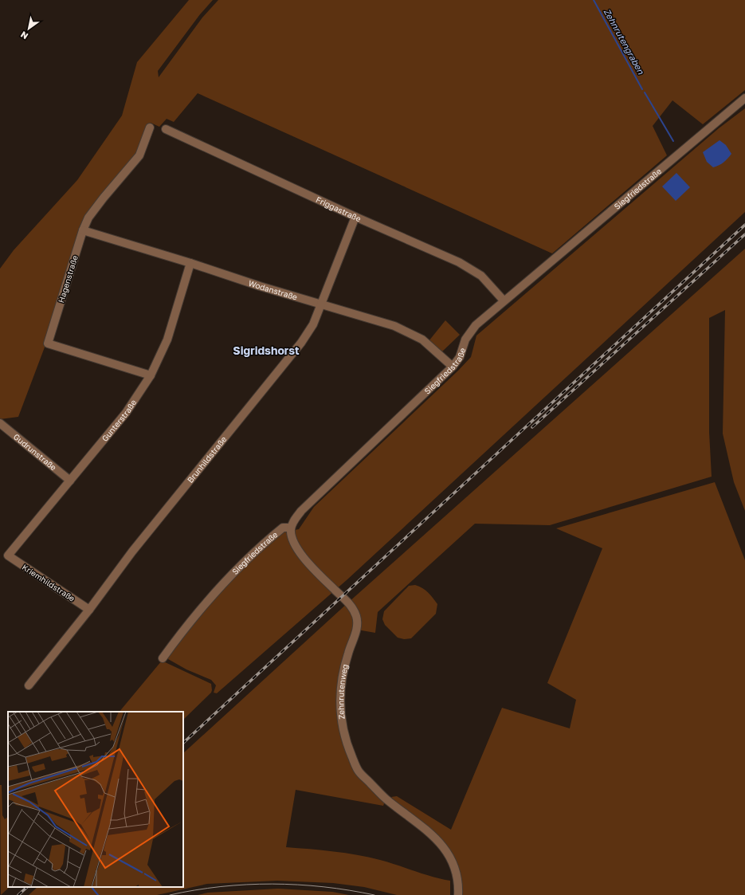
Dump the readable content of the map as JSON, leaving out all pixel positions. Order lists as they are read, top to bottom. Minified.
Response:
{"streets":{"street":["Siegfriedstraße","Friggastraße","Hagenstraße","Wodanstraße","Gunterstraße","Gudrunstraße","Brunhildstraße","Kriemhildstraße","Zehnrutenweg"]},"crossings":[["Siegfriedstraße","Friggastraße"],["Siegfriedstraße","Wodanstraße"],["Siegfriedstraße","Zehnrutenweg"],["Friggastraße","Brunhildstraße"],["Hagenstraße","Wodanstraße"],["Hagenstraße","Gunterstraße"],["Wodanstraße","Gunterstraße"],["Wodanstraße","Brunhildstraße"],["Gunterstraße","Gudrunstraße"],["Gunterstraße","Kriemhildstraße"],["Brunhildstraße","Kriemhildstraße"]],"districts":["Sigridshorst"],"water":["Zehnrutengraben"],"north":"bottom left"}
